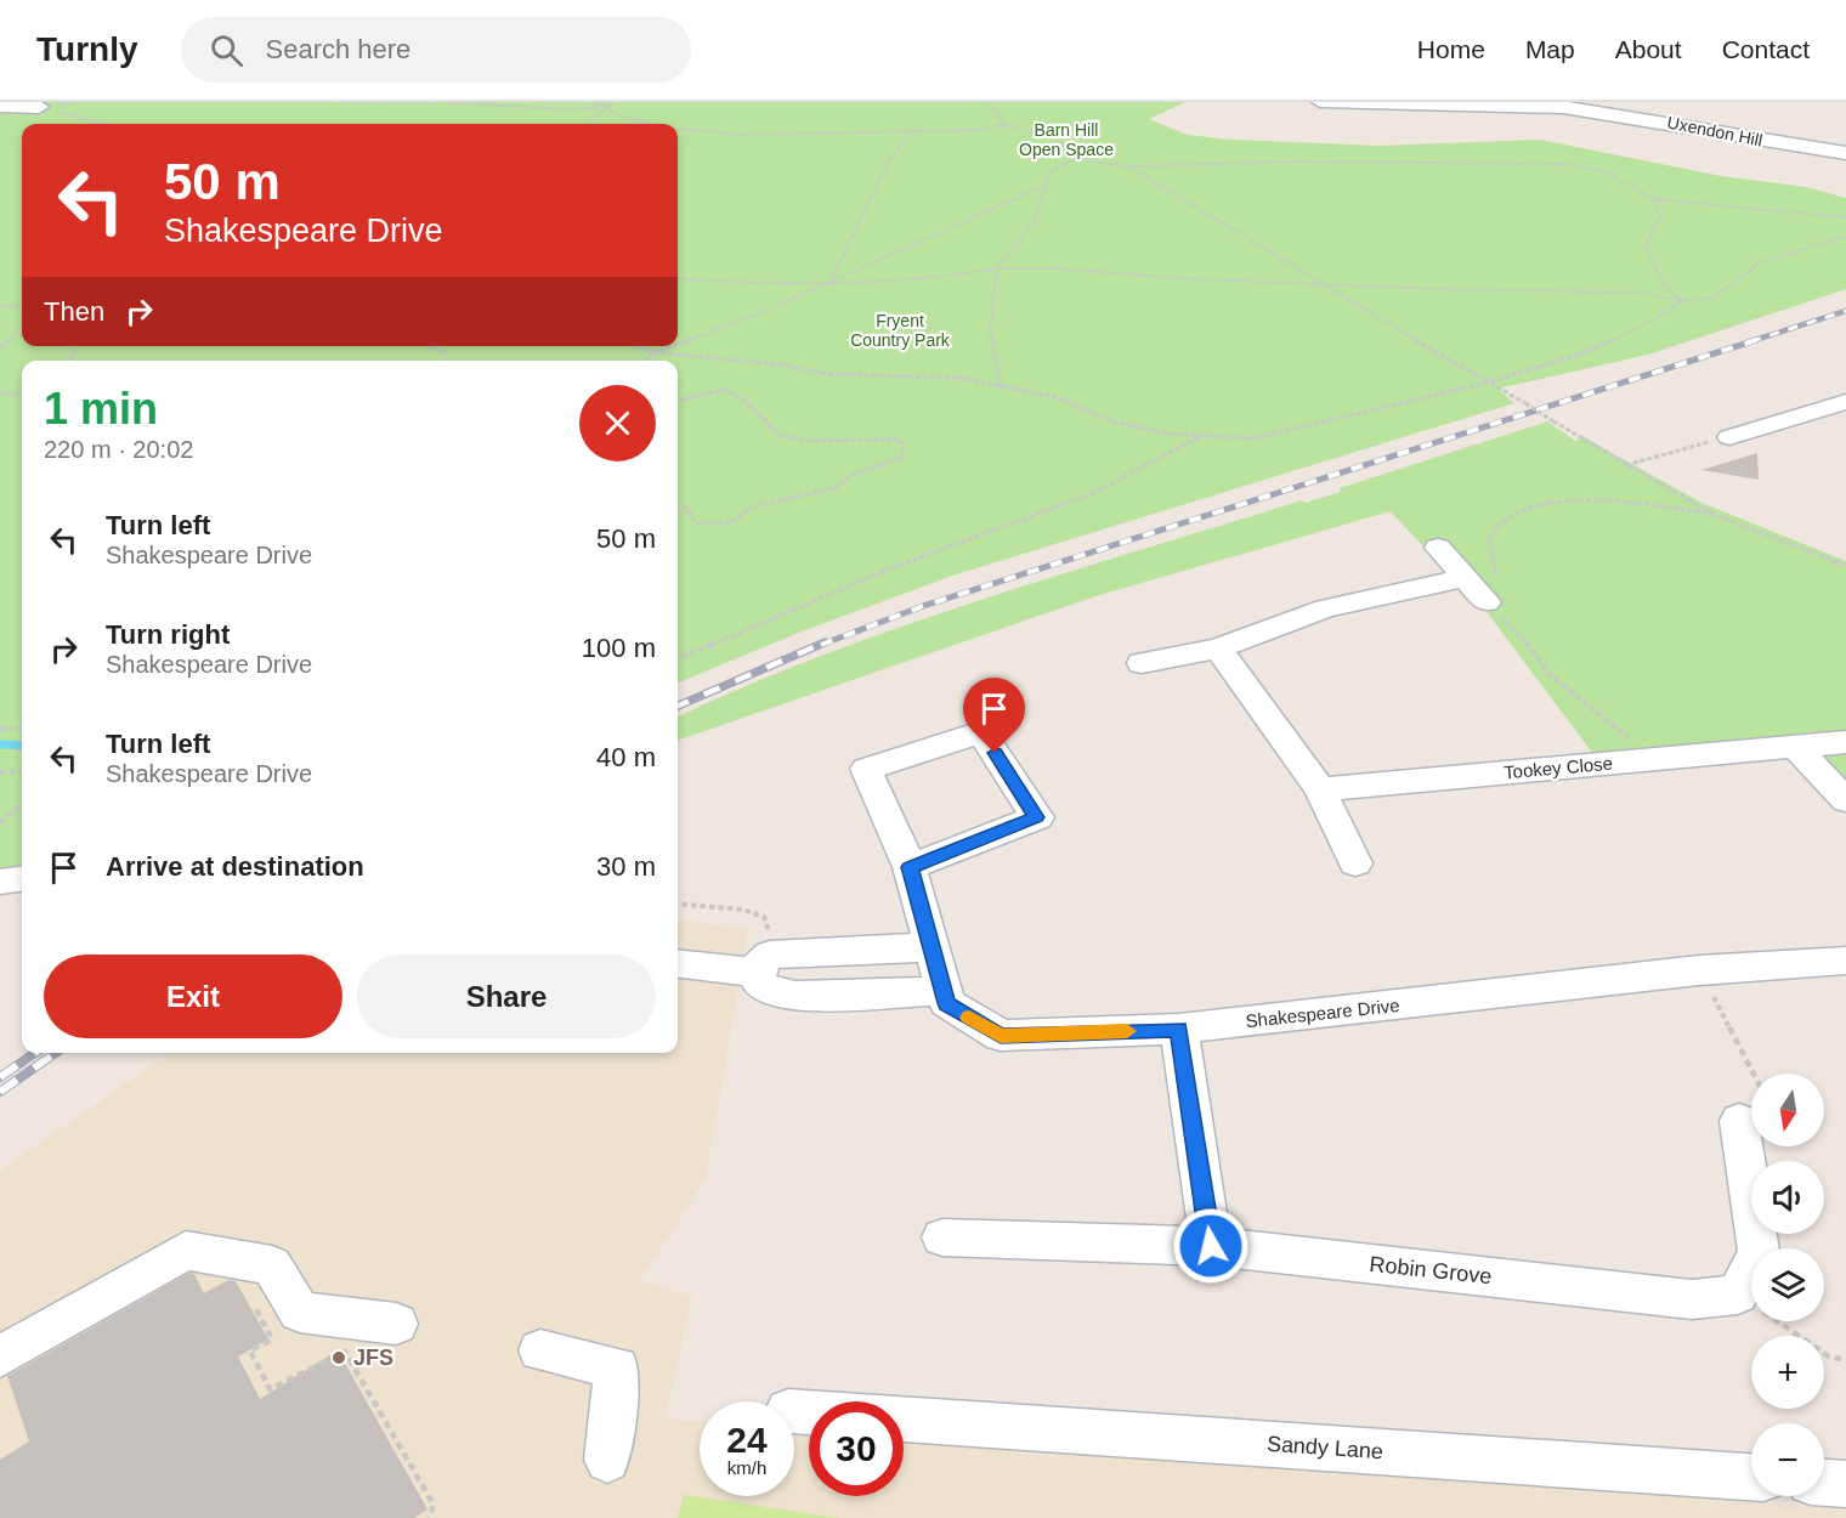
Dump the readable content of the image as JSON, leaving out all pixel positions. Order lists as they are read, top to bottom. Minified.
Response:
{"streets":{"street":["Uxendon Hill","Tookey Close","Shakespeare Drive","Robin Grove","Sandy Lane"]},"parks":["Barn Hill Open Space","Fryent Country Park"],"places":["JFS"],"north":"bottom","page":{"header":"Turnly","search":"Search here","nav":["Home","Map","About","Contact"],"turn":["50 m","Shakespeare Drive"],"then":"Then","heading":["1 min","220 m · 20:02"],"list":[{"name":"Turn left","note":"Shakespeare Drive","value":"50 m"},{"name":"Turn right","note":"Shakespeare Drive","value":"100 m"},{"name":"Turn left","note":"Shakespeare Drive","value":"40 m"},{"name":"Arrive at destination","value":"30 m"}],"buttons":["Exit","Share"],"map_buttons":["+","−"],"speed":"24 km/h","limit":"30"}}
